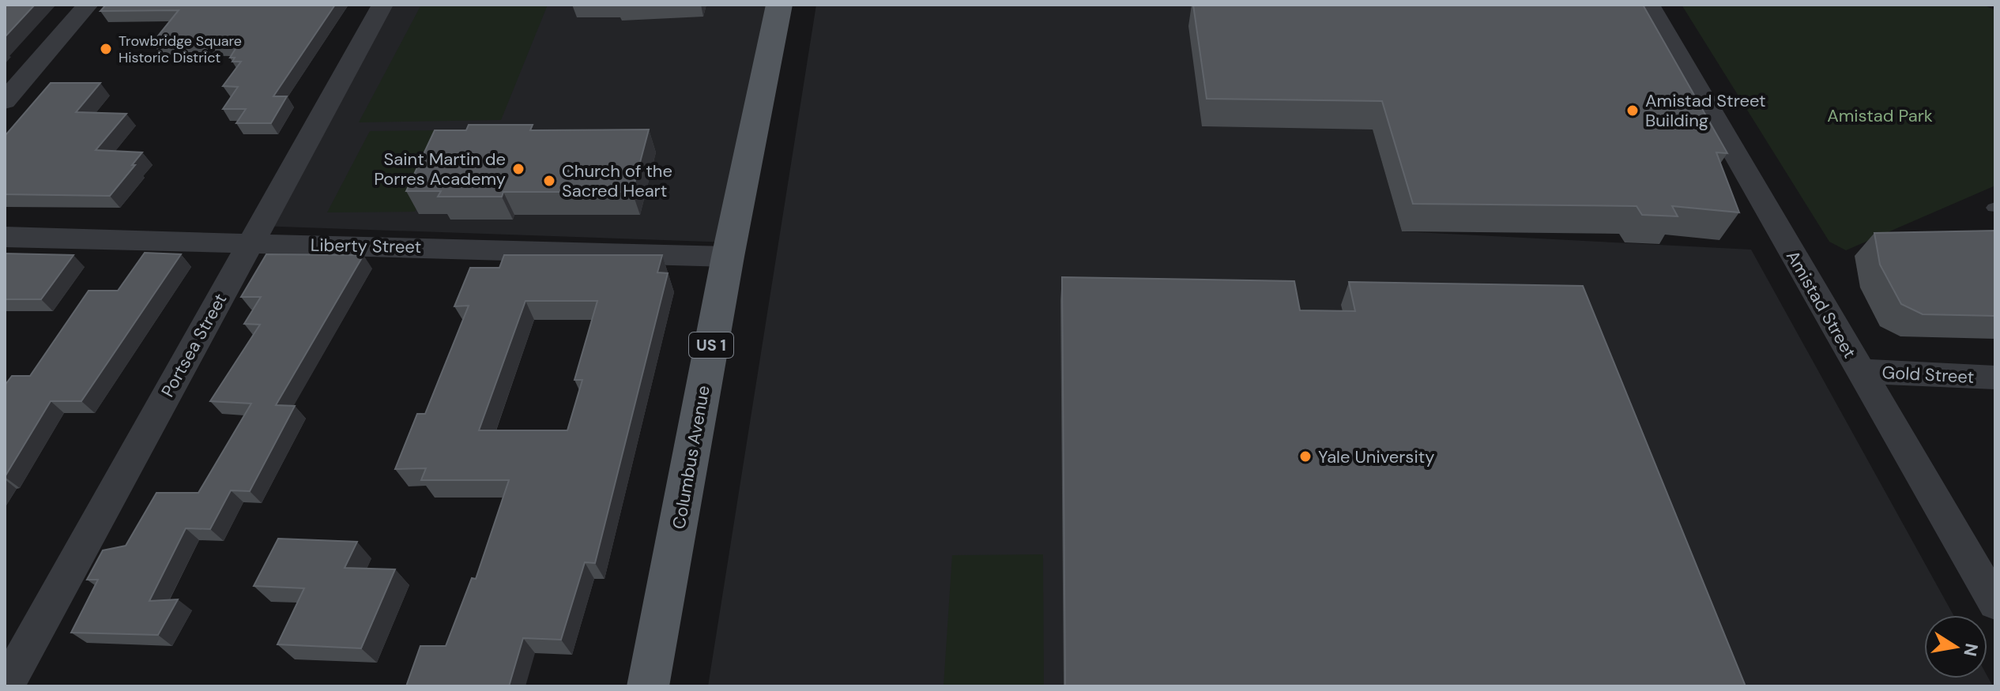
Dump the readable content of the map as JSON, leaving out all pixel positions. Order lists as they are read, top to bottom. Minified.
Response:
{"streets":{"main road":["US 1","Columbus Avenue"],"street":["Liberty Street","Amistad Street","Portsea Street","Gold Street"]},"crossings":[["Liberty Street","Portsea Street"],["Liberty Street","Columbus Avenue"],["Amistad Street","Gold Street"]],"parks":["Amistad Park"],"places":["Trowbridge Square Historic District","Amistad Street Building","Saint Martin de Porres Academy","Church of the Sacred Heart","Yale University"],"north":"right"}
